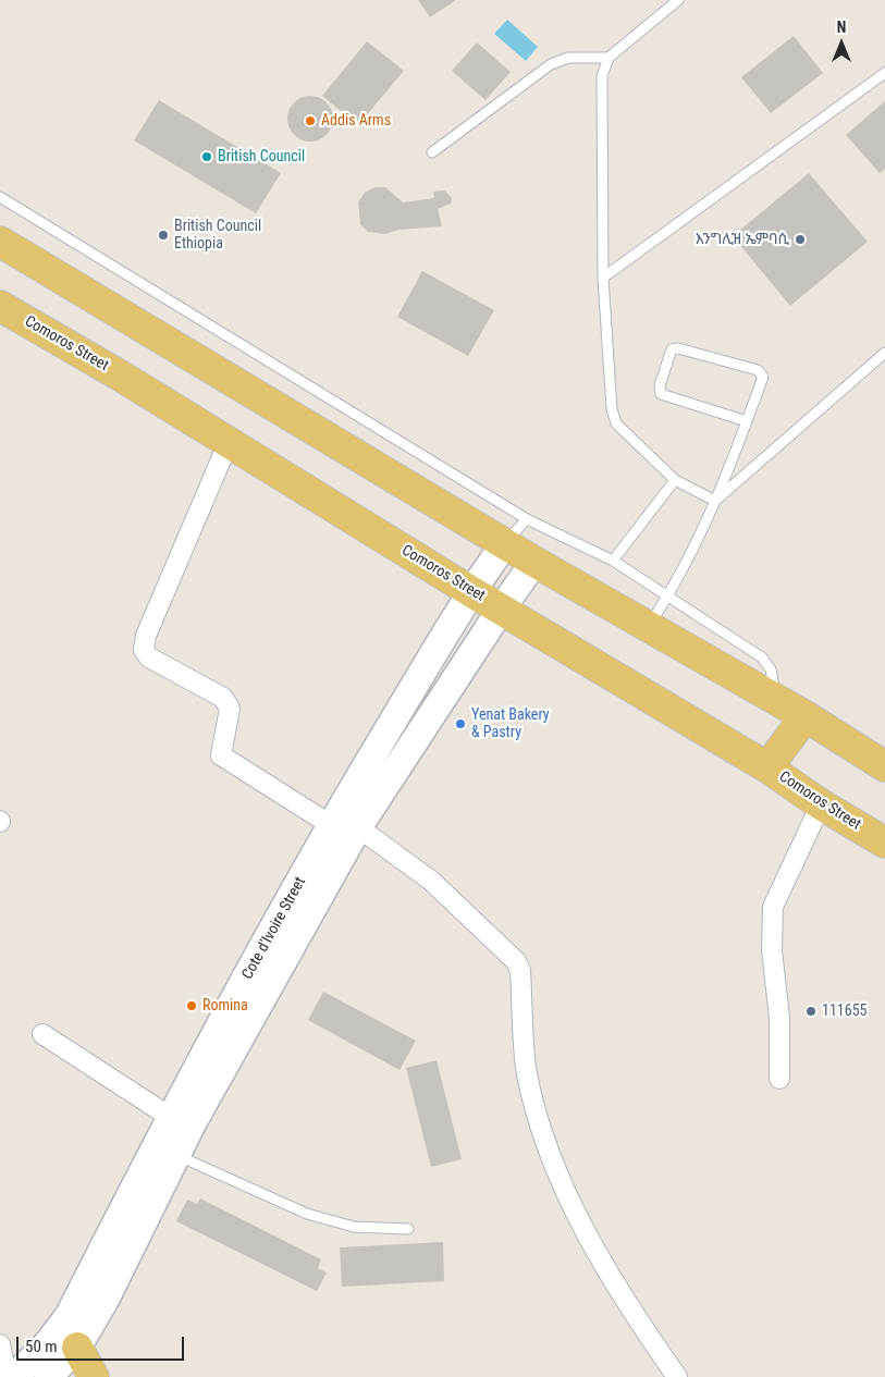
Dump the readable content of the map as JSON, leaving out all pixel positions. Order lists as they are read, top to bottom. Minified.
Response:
{"streets":{"main road":["Comoros Street","Cote d'Ivoire Street"]},"crossings":[["Comoros Street","Cote d'Ivoire Street"]],"places":["Addis Arms","British Council","British Council Ethiopia","እንግሊዝ ኤምባሲ","Yenat Bakery & Pastry","Romina","111655"],"scale_bar":"50 m","north":"top"}
